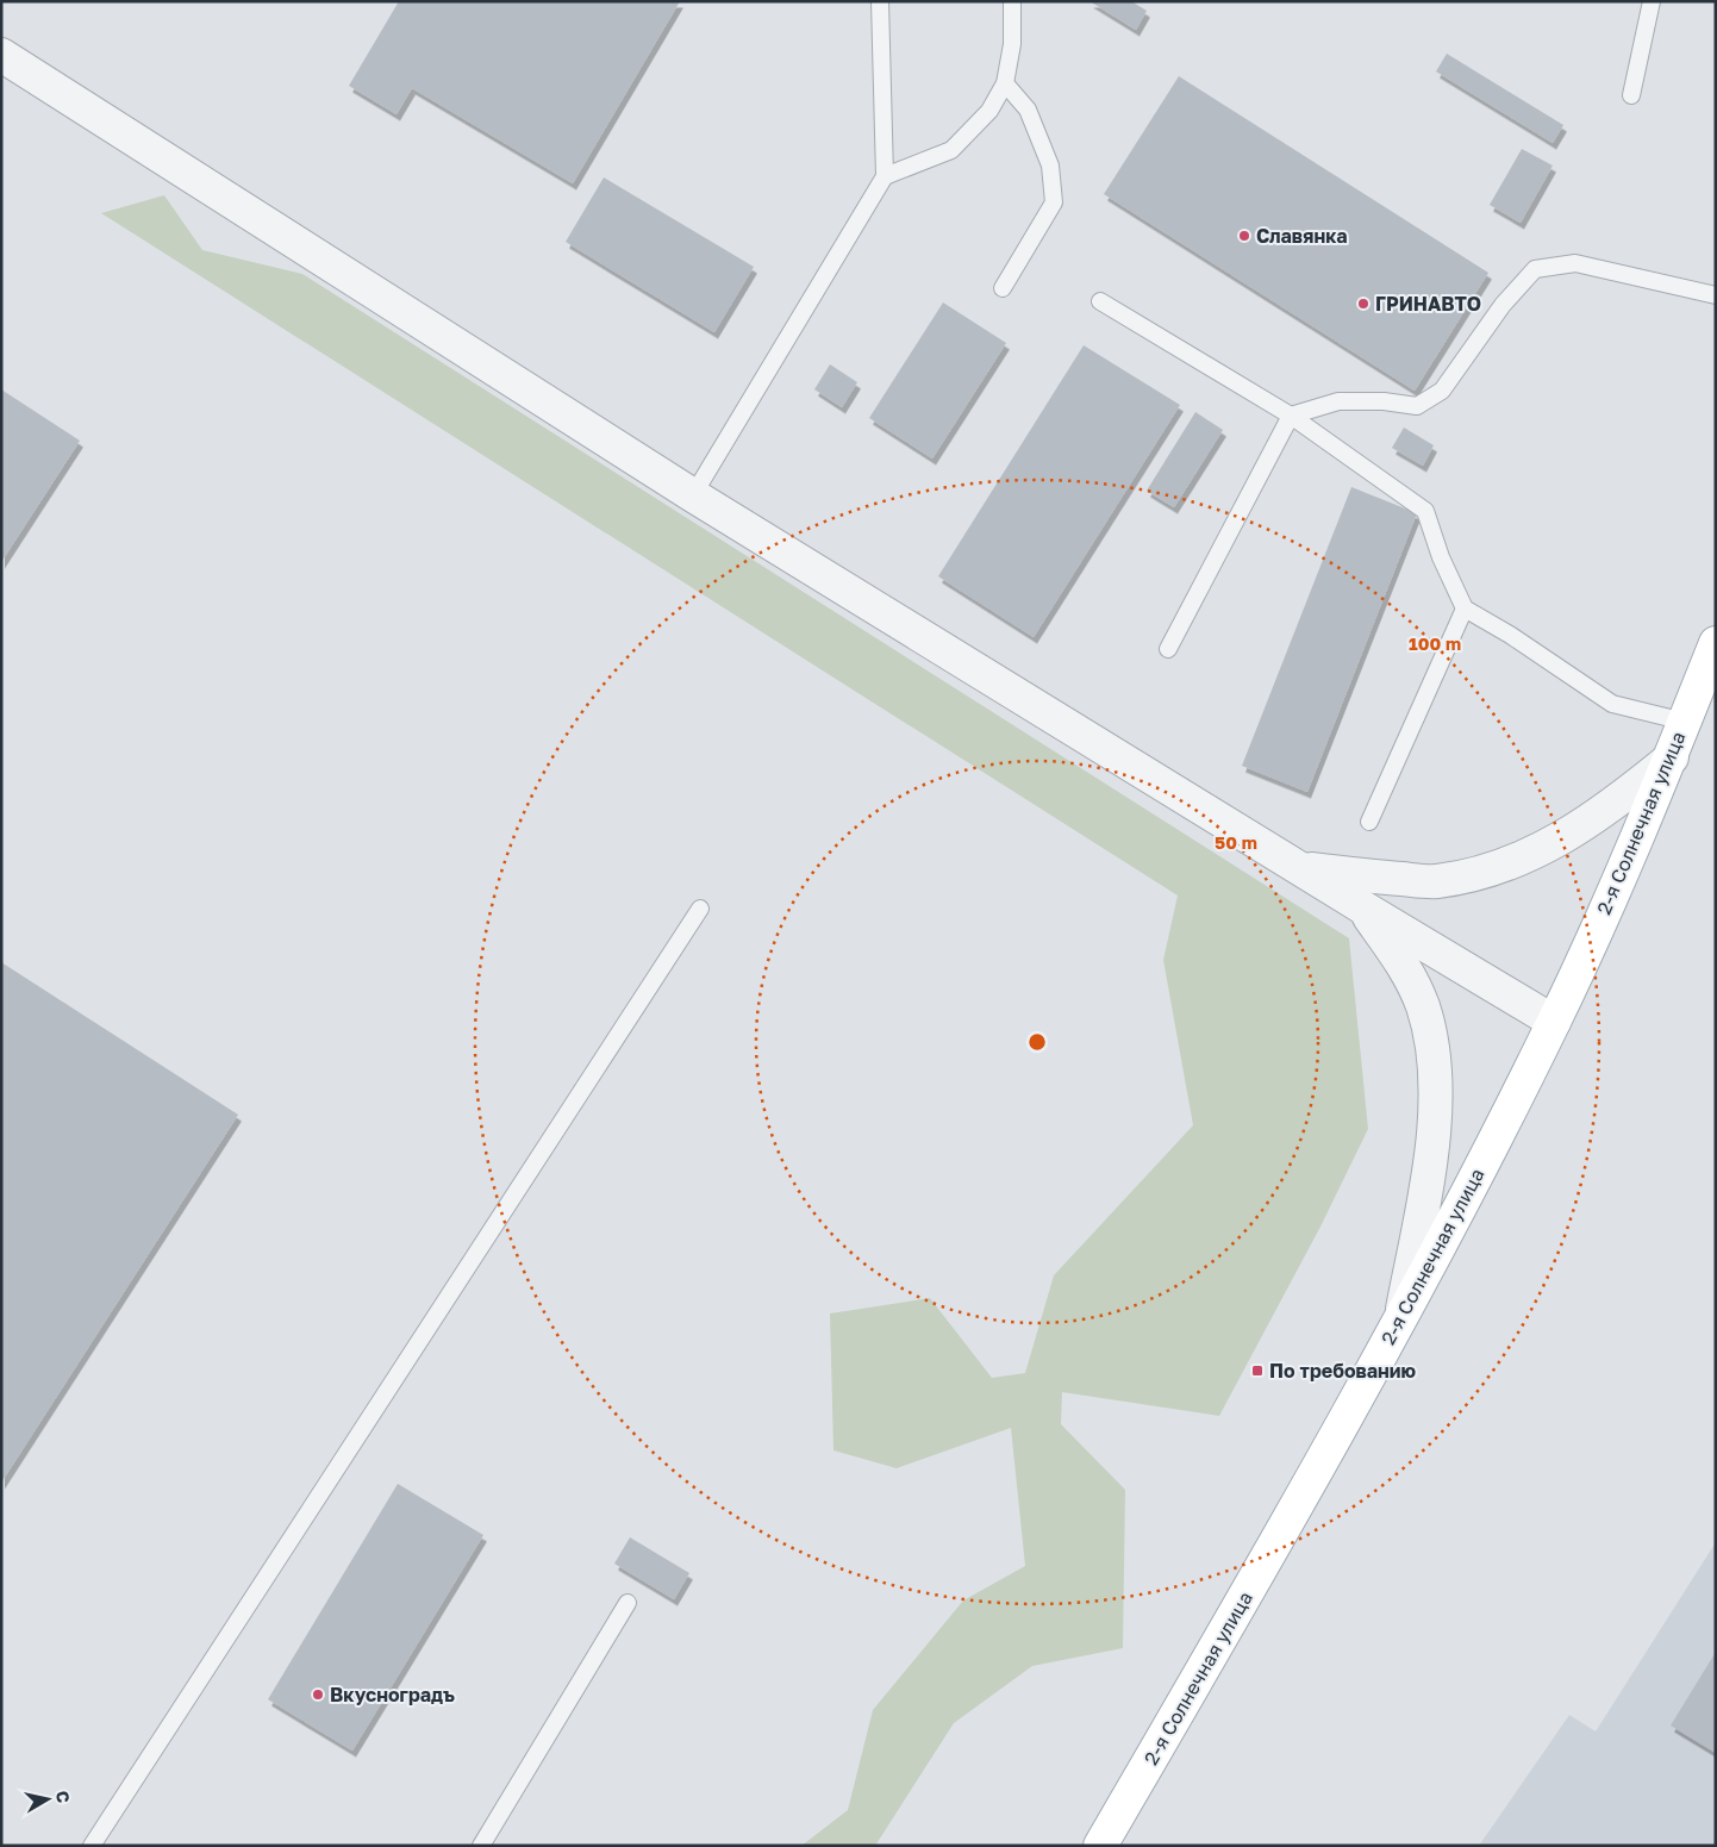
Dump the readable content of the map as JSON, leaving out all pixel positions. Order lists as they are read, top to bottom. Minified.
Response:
{"streets":{"main road":["2-я Солнечная улица"]},"places":{"other":["Славянка","ГРИНАВТО","Вкусноградъ"],"transit":["По требованию"]},"north":"right","rings":["100 m","50 m"]}
